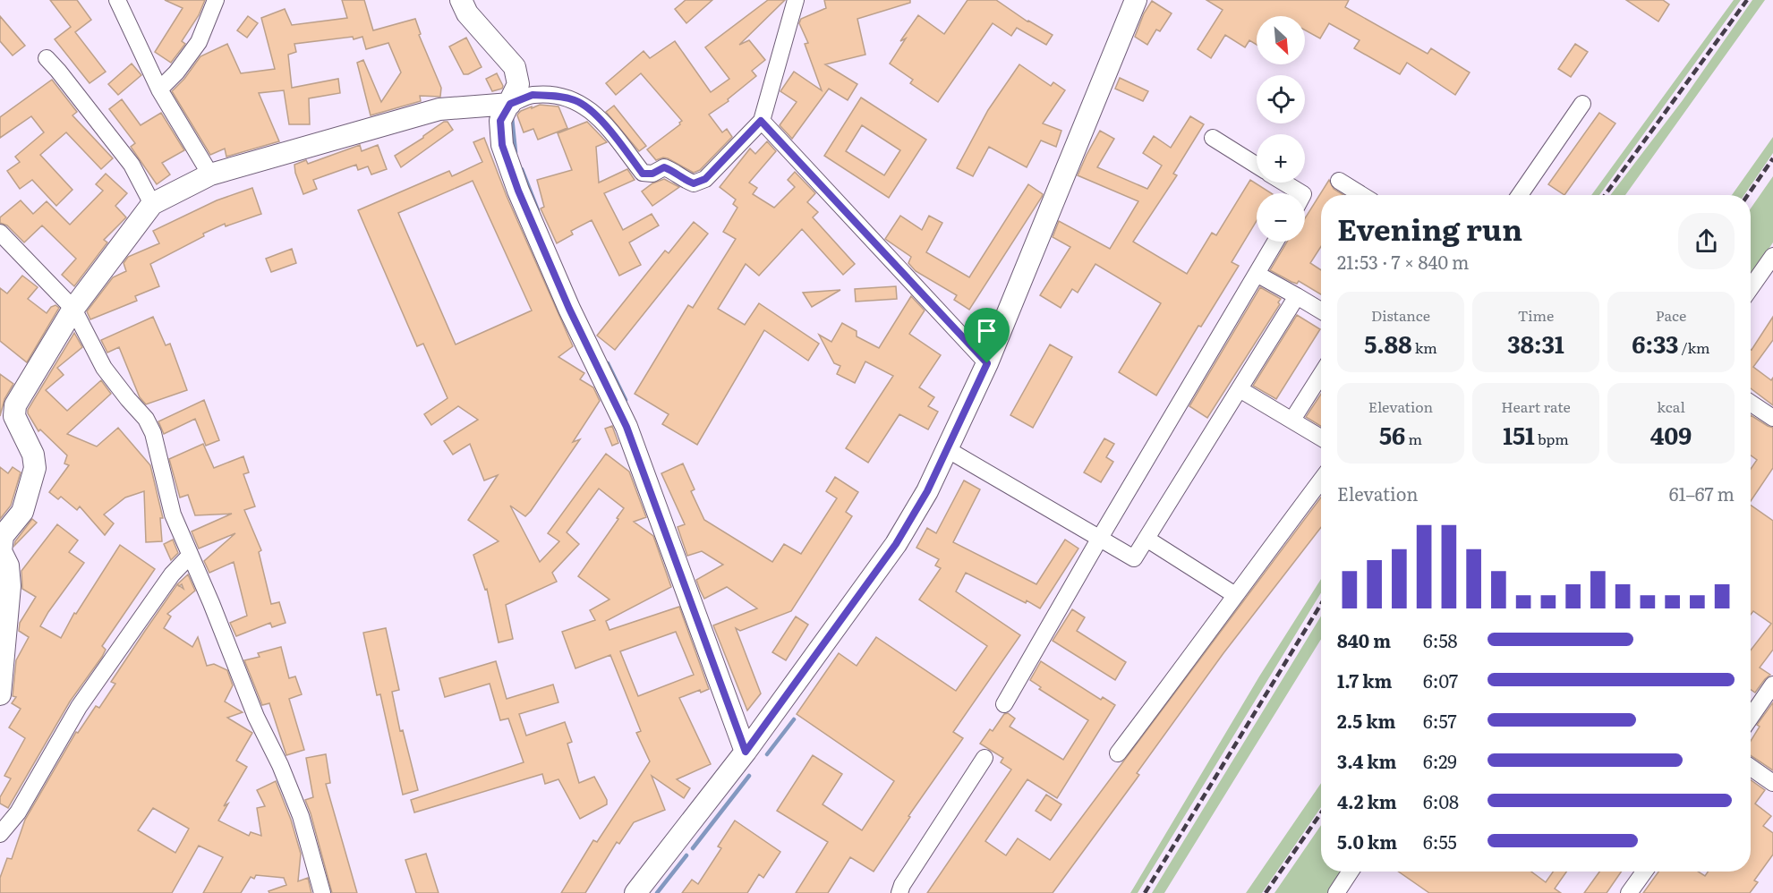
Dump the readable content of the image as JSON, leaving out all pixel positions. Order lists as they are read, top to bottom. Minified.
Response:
{"north":"bottom right","page":{"map_buttons":["+","−"],"heading":["Evening run","21:53 · 7 × 840 m"],"stats":[["Distance","5.88 km"],["Time","38:31"],["Pace","6:33 /km"],["Elevation","56 m"],["Heart rate","151 bpm"],["kcal","409"]],"chart":["Elevation","61–67 m"],"list":[{"name":"840 m","note":"6:58"},{"name":"1.7 km","note":"6:07"},{"name":"2.5 km","note":"6:57"},{"name":"3.4 km","note":"6:29"},{"name":"4.2 km","note":"6:08"},{"name":"5.0 km","note":"6:55"}]}}
